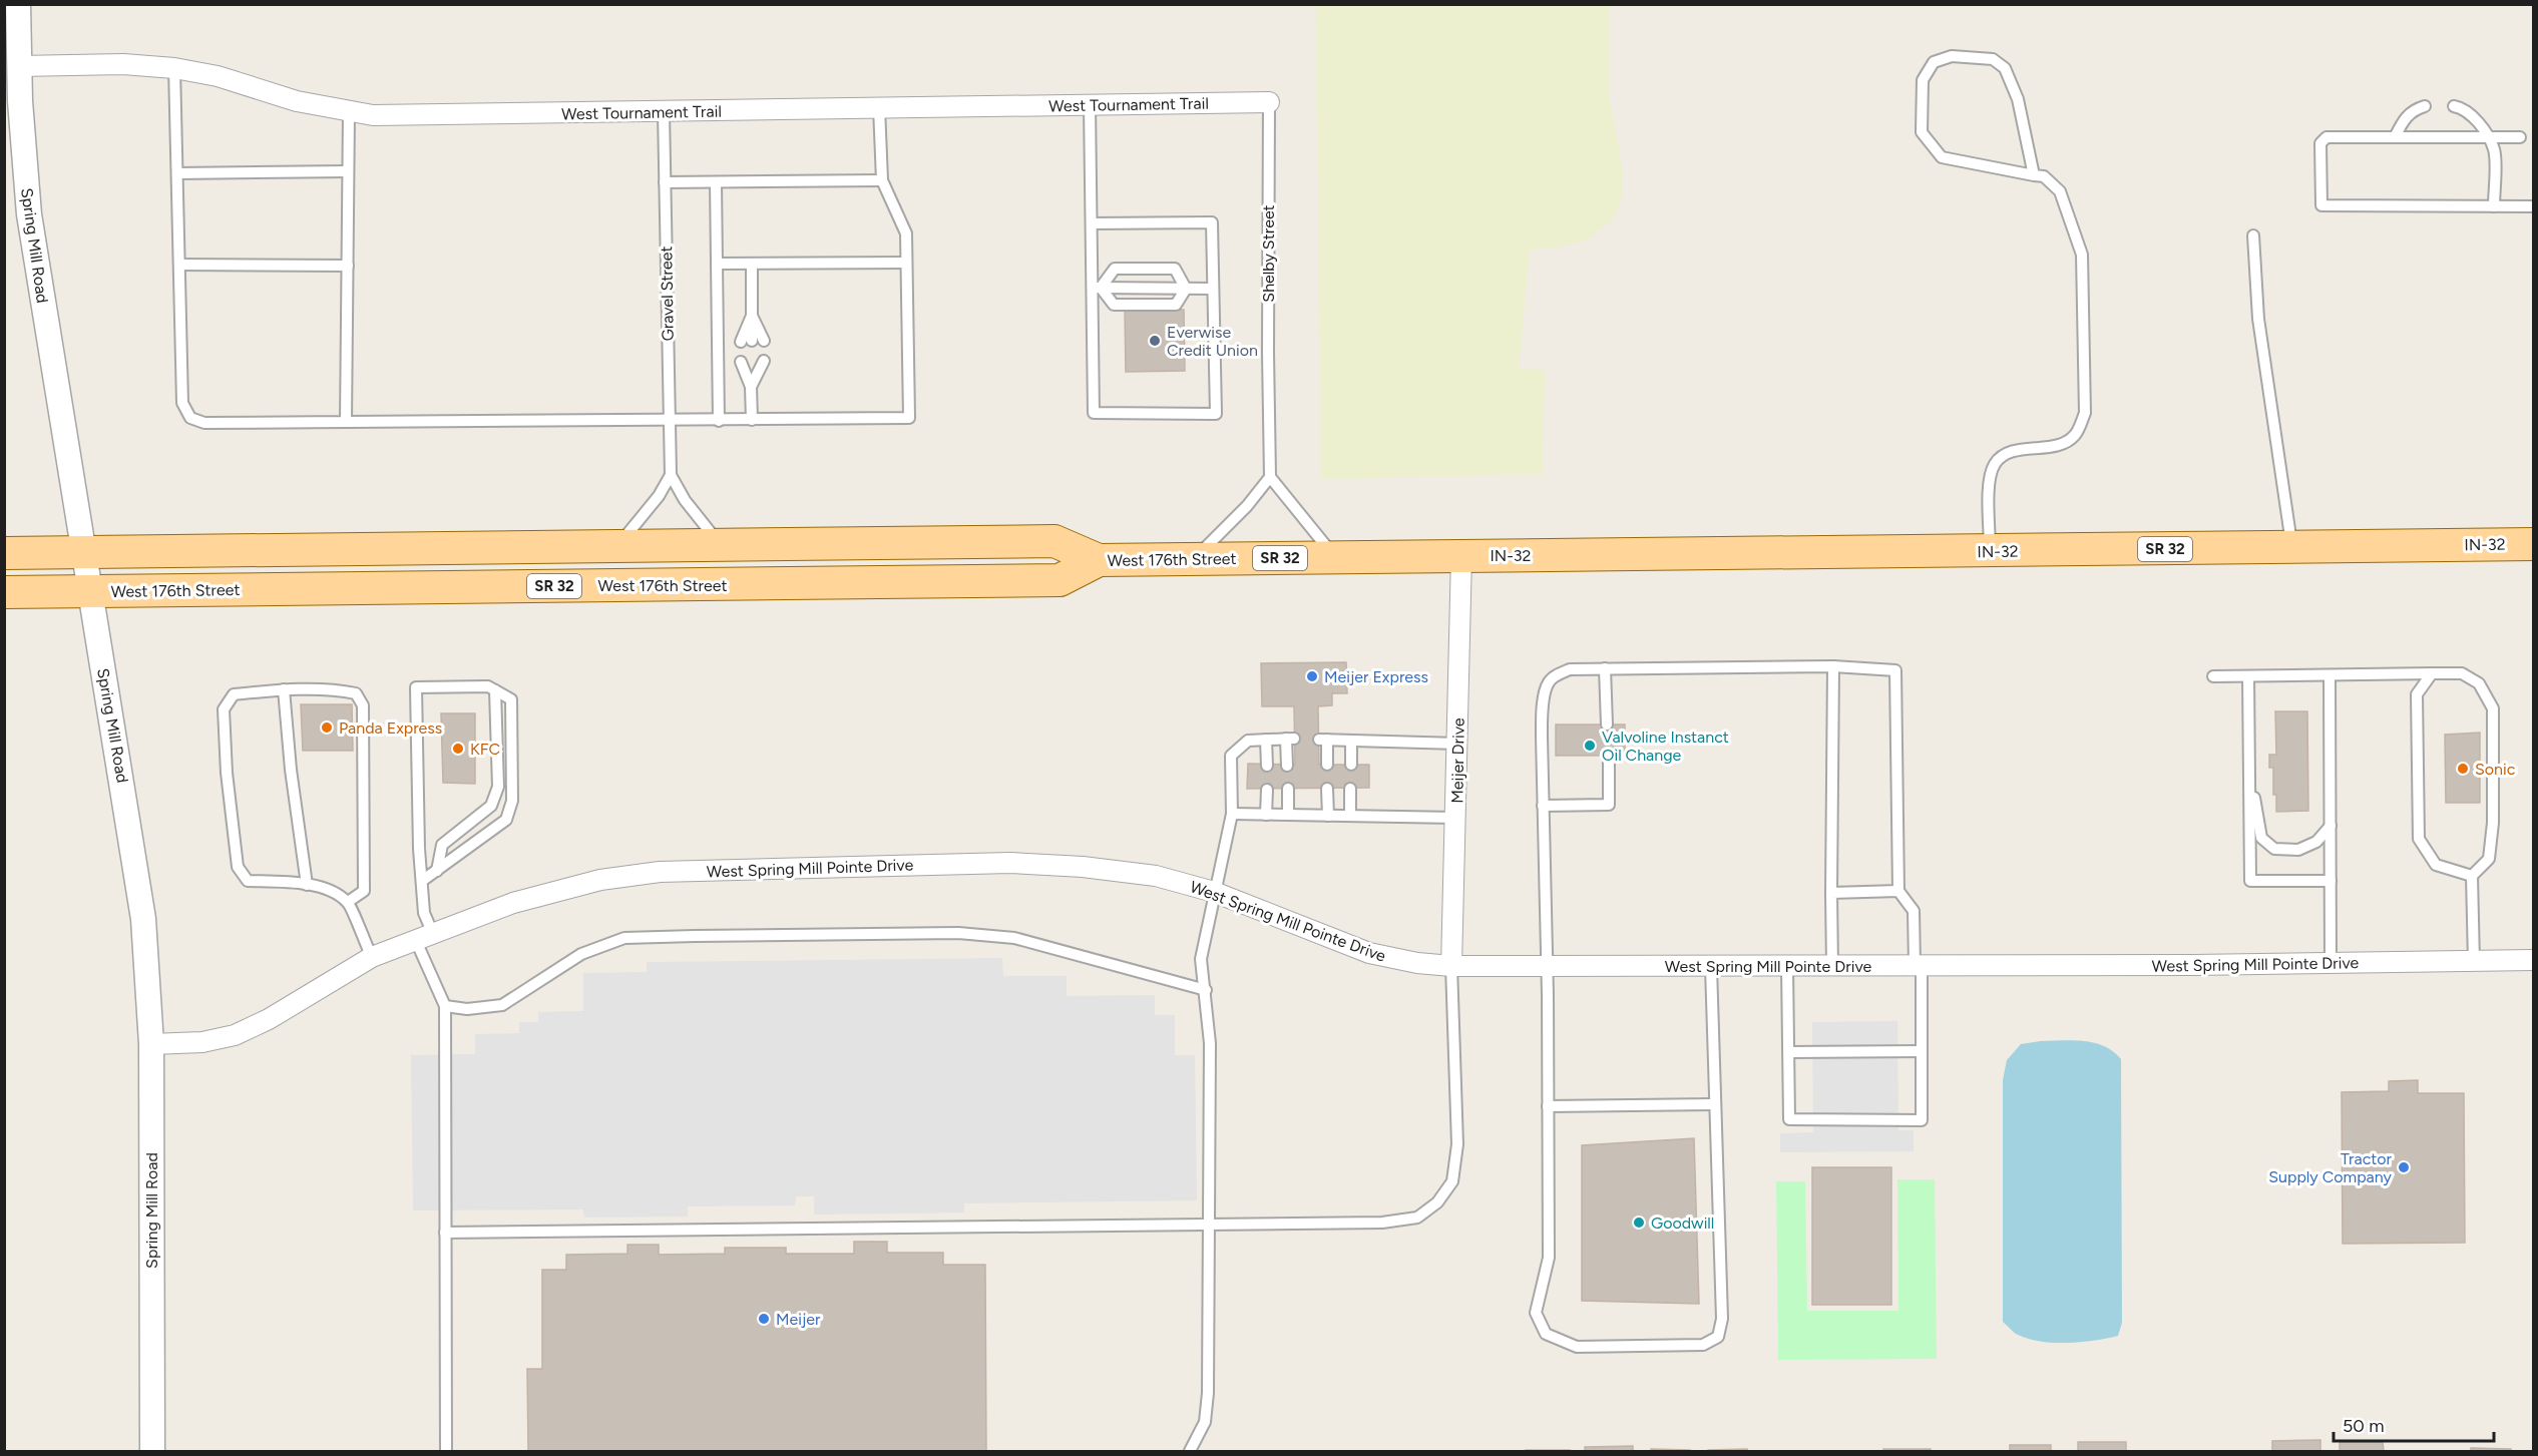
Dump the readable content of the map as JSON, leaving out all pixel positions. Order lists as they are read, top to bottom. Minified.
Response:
{"streets":{"main road":["IN-32","SR 32","West 176th Street"],"street":["West Tournament Trail","Spring Mill Road","Meijer Drive","West Spring Mill Pointe Drive"],"lane":["Shelby Street","Gravel Street"]},"crossings":[["West Tournament Trail","Spring Mill Road"],["West Tournament Trail","Shelby Street"],["West Tournament Trail","Gravel Street"],["Spring Mill Road","West 176th Street"],["Spring Mill Road","West Spring Mill Pointe Drive"],["Gravel Street","West 176th Street"],["IN-32","West 176th Street"],["IN-32","Meijer Drive"],["West 176th Street","Meijer Drive"],["Meijer Drive","West Spring Mill Pointe Drive"]],"places":["Everwise Credit Union","Meijer Express","Panda Express","Valvoline Instanct Oil Change","KFC","Sonic","Tractor Supply Company","Goodwill","Meijer"],"scale_bar":"50 m"}
